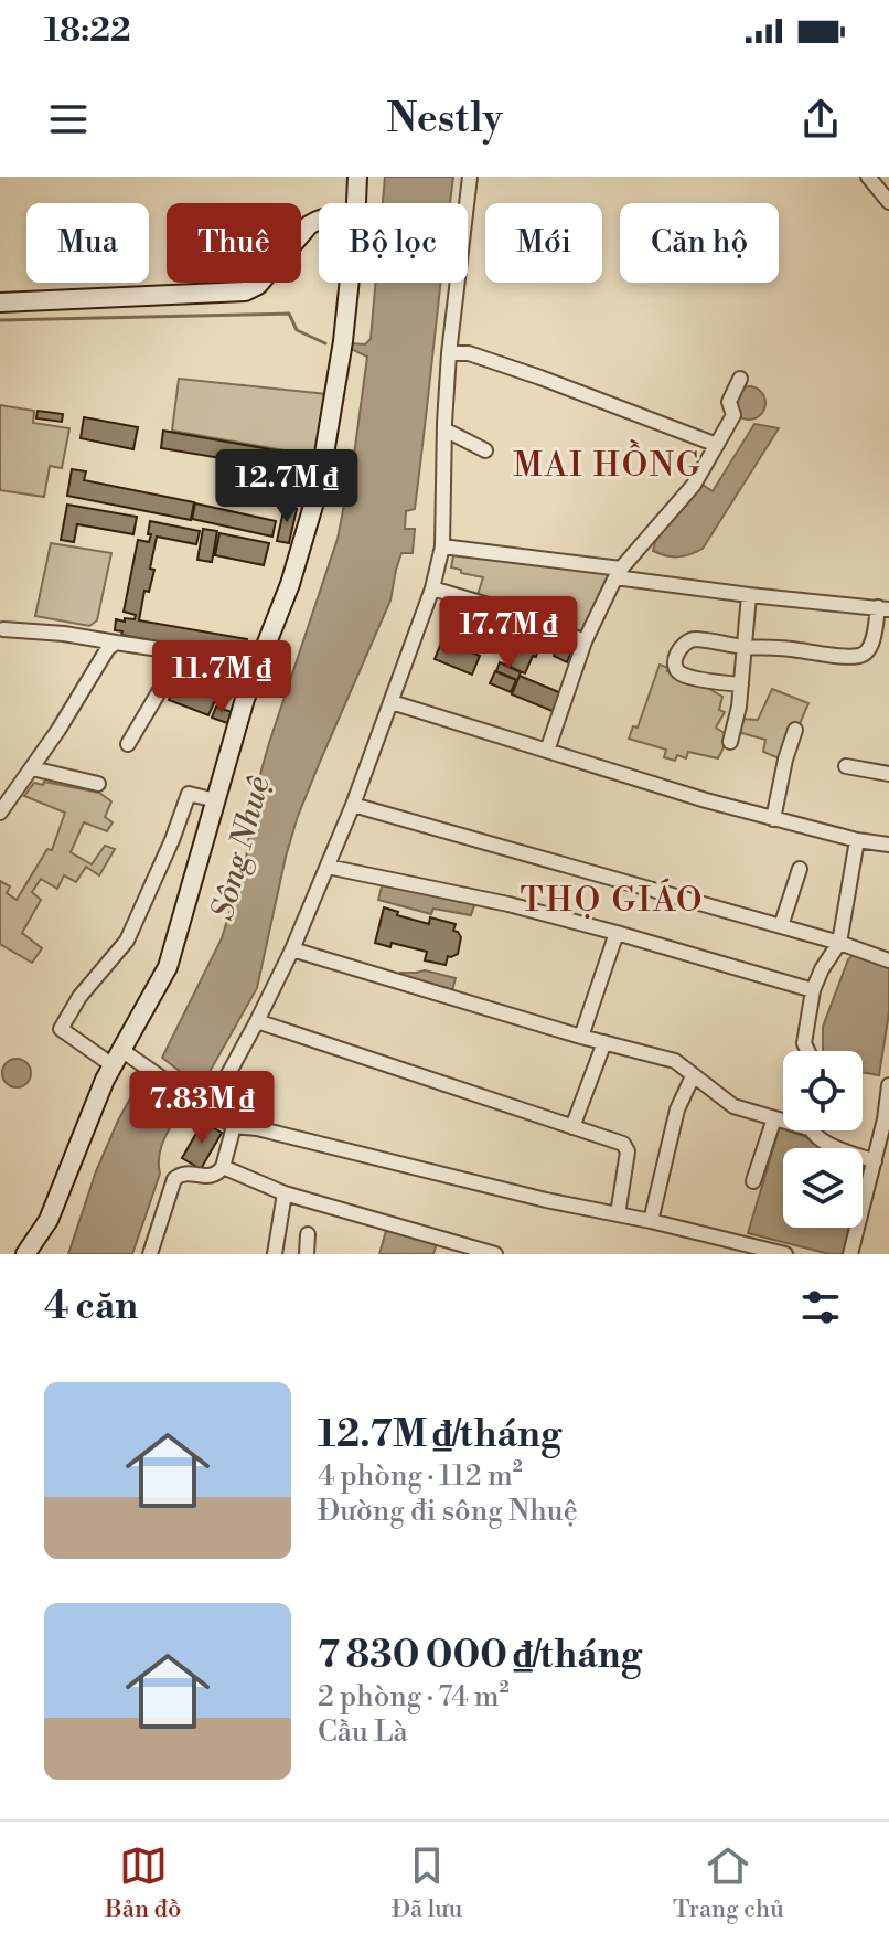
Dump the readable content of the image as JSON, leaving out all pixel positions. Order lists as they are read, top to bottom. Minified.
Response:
{"districts":["MAI HỒNG","THỌ GIÁO"],"water":["Sông Nhuệ"],"page":{"status":"18:22","header":"Nestly","chip":["Mua","Thuê","Bộ lọc","Mới","Căn hộ"],"price":["12.7M ₫","17.7M ₫","11.7M ₫","7.83M ₫"],"heading":"4 căn","list":[{"name":"12.7M ₫/tháng","note":"4 phòng · 112 m² · Đường đi sông Nhuệ"},{"name":"7 830 000 ₫/tháng","note":"2 phòng · 74 m² · Cầu Là"}],"tabs":["Bản đồ","Đã lưu","Trang chủ"]}}
